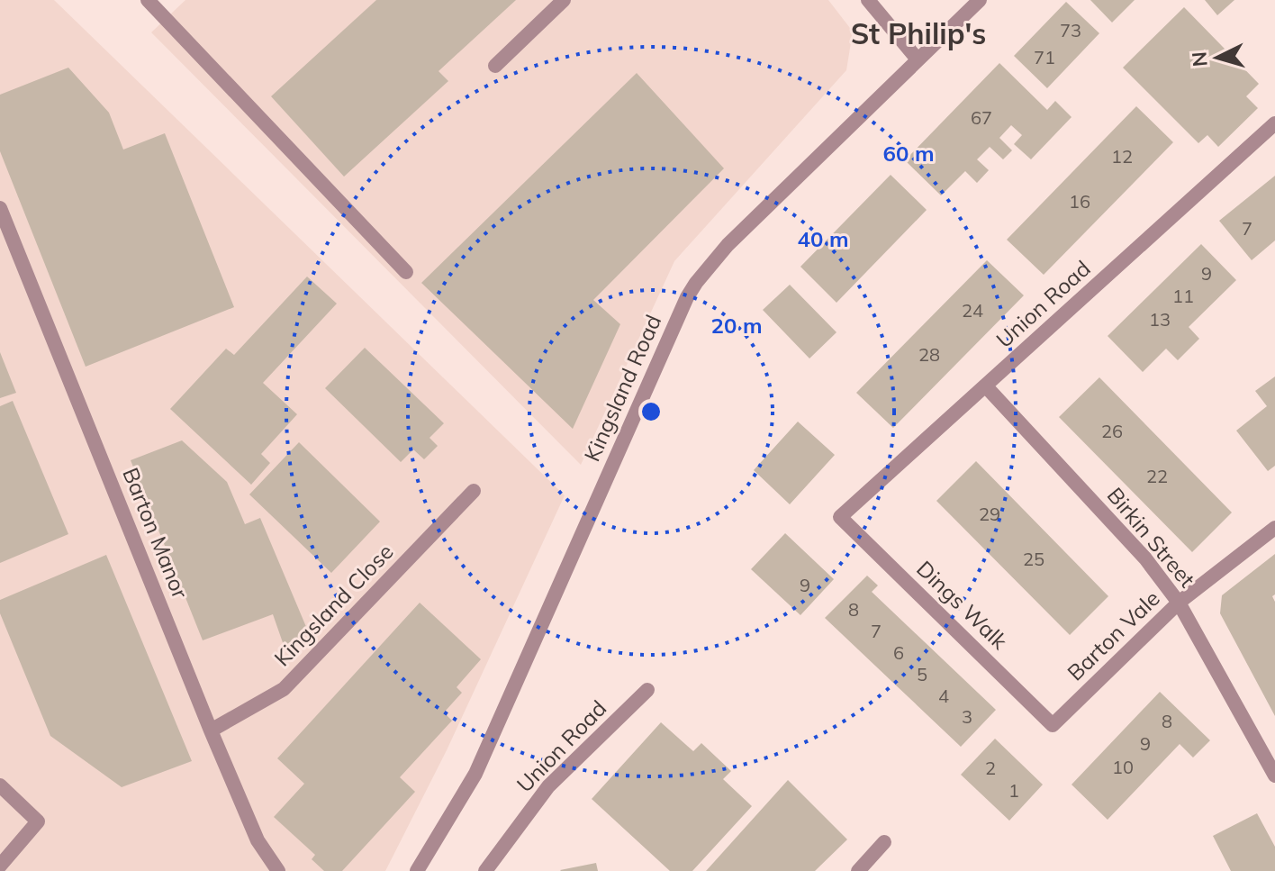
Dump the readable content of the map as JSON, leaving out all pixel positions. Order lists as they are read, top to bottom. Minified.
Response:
{"streets":{"street":["Union Road","Kingsland Road","Barton Manor","Birkin Street","Kingsland Close","Dings Walk","Barton Vale"]},"crossings":[["Union Road","Birkin Street"],["Union Road","Dings Walk"],["Barton Manor","Kingsland Close"],["Birkin Street","Barton Vale"],["Dings Walk","Barton Vale"]],"districts":["St Philip's"],"house_numbers":["73","71","67","12","16","7","9","11","24","13","28","26","22","29","25","9","8","7","6","5","4","3","8","9","10","2","1"],"north":"left","rings":["60 m","40 m","20 m"]}
